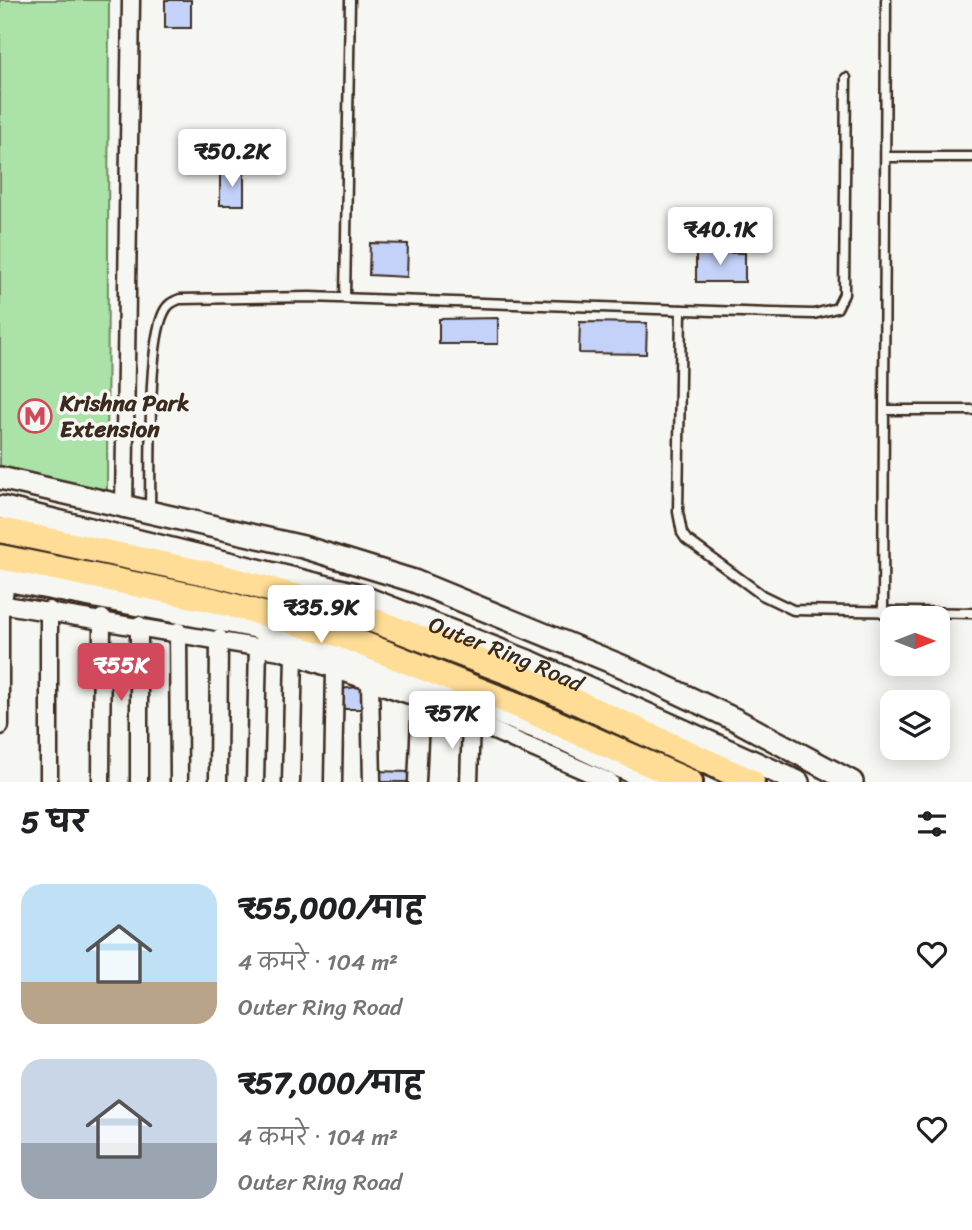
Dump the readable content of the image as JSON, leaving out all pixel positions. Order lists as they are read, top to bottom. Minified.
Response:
{"streets":{"main road":["Outer Ring Road"]},"places":{"metro station":["Krishna Park Extension"]},"north":"right","page":{"price":["₹50.2K","₹40.1K","₹35.9K","₹55K","₹57K"],"heading":"5 घर","list":[{"name":"₹55,000/माह","note":"4 कमरे · 104 m² · Outer Ring Road"},{"name":"₹57,000/माह","note":"4 कमरे · 104 m² · Outer Ring Road"}]}}
